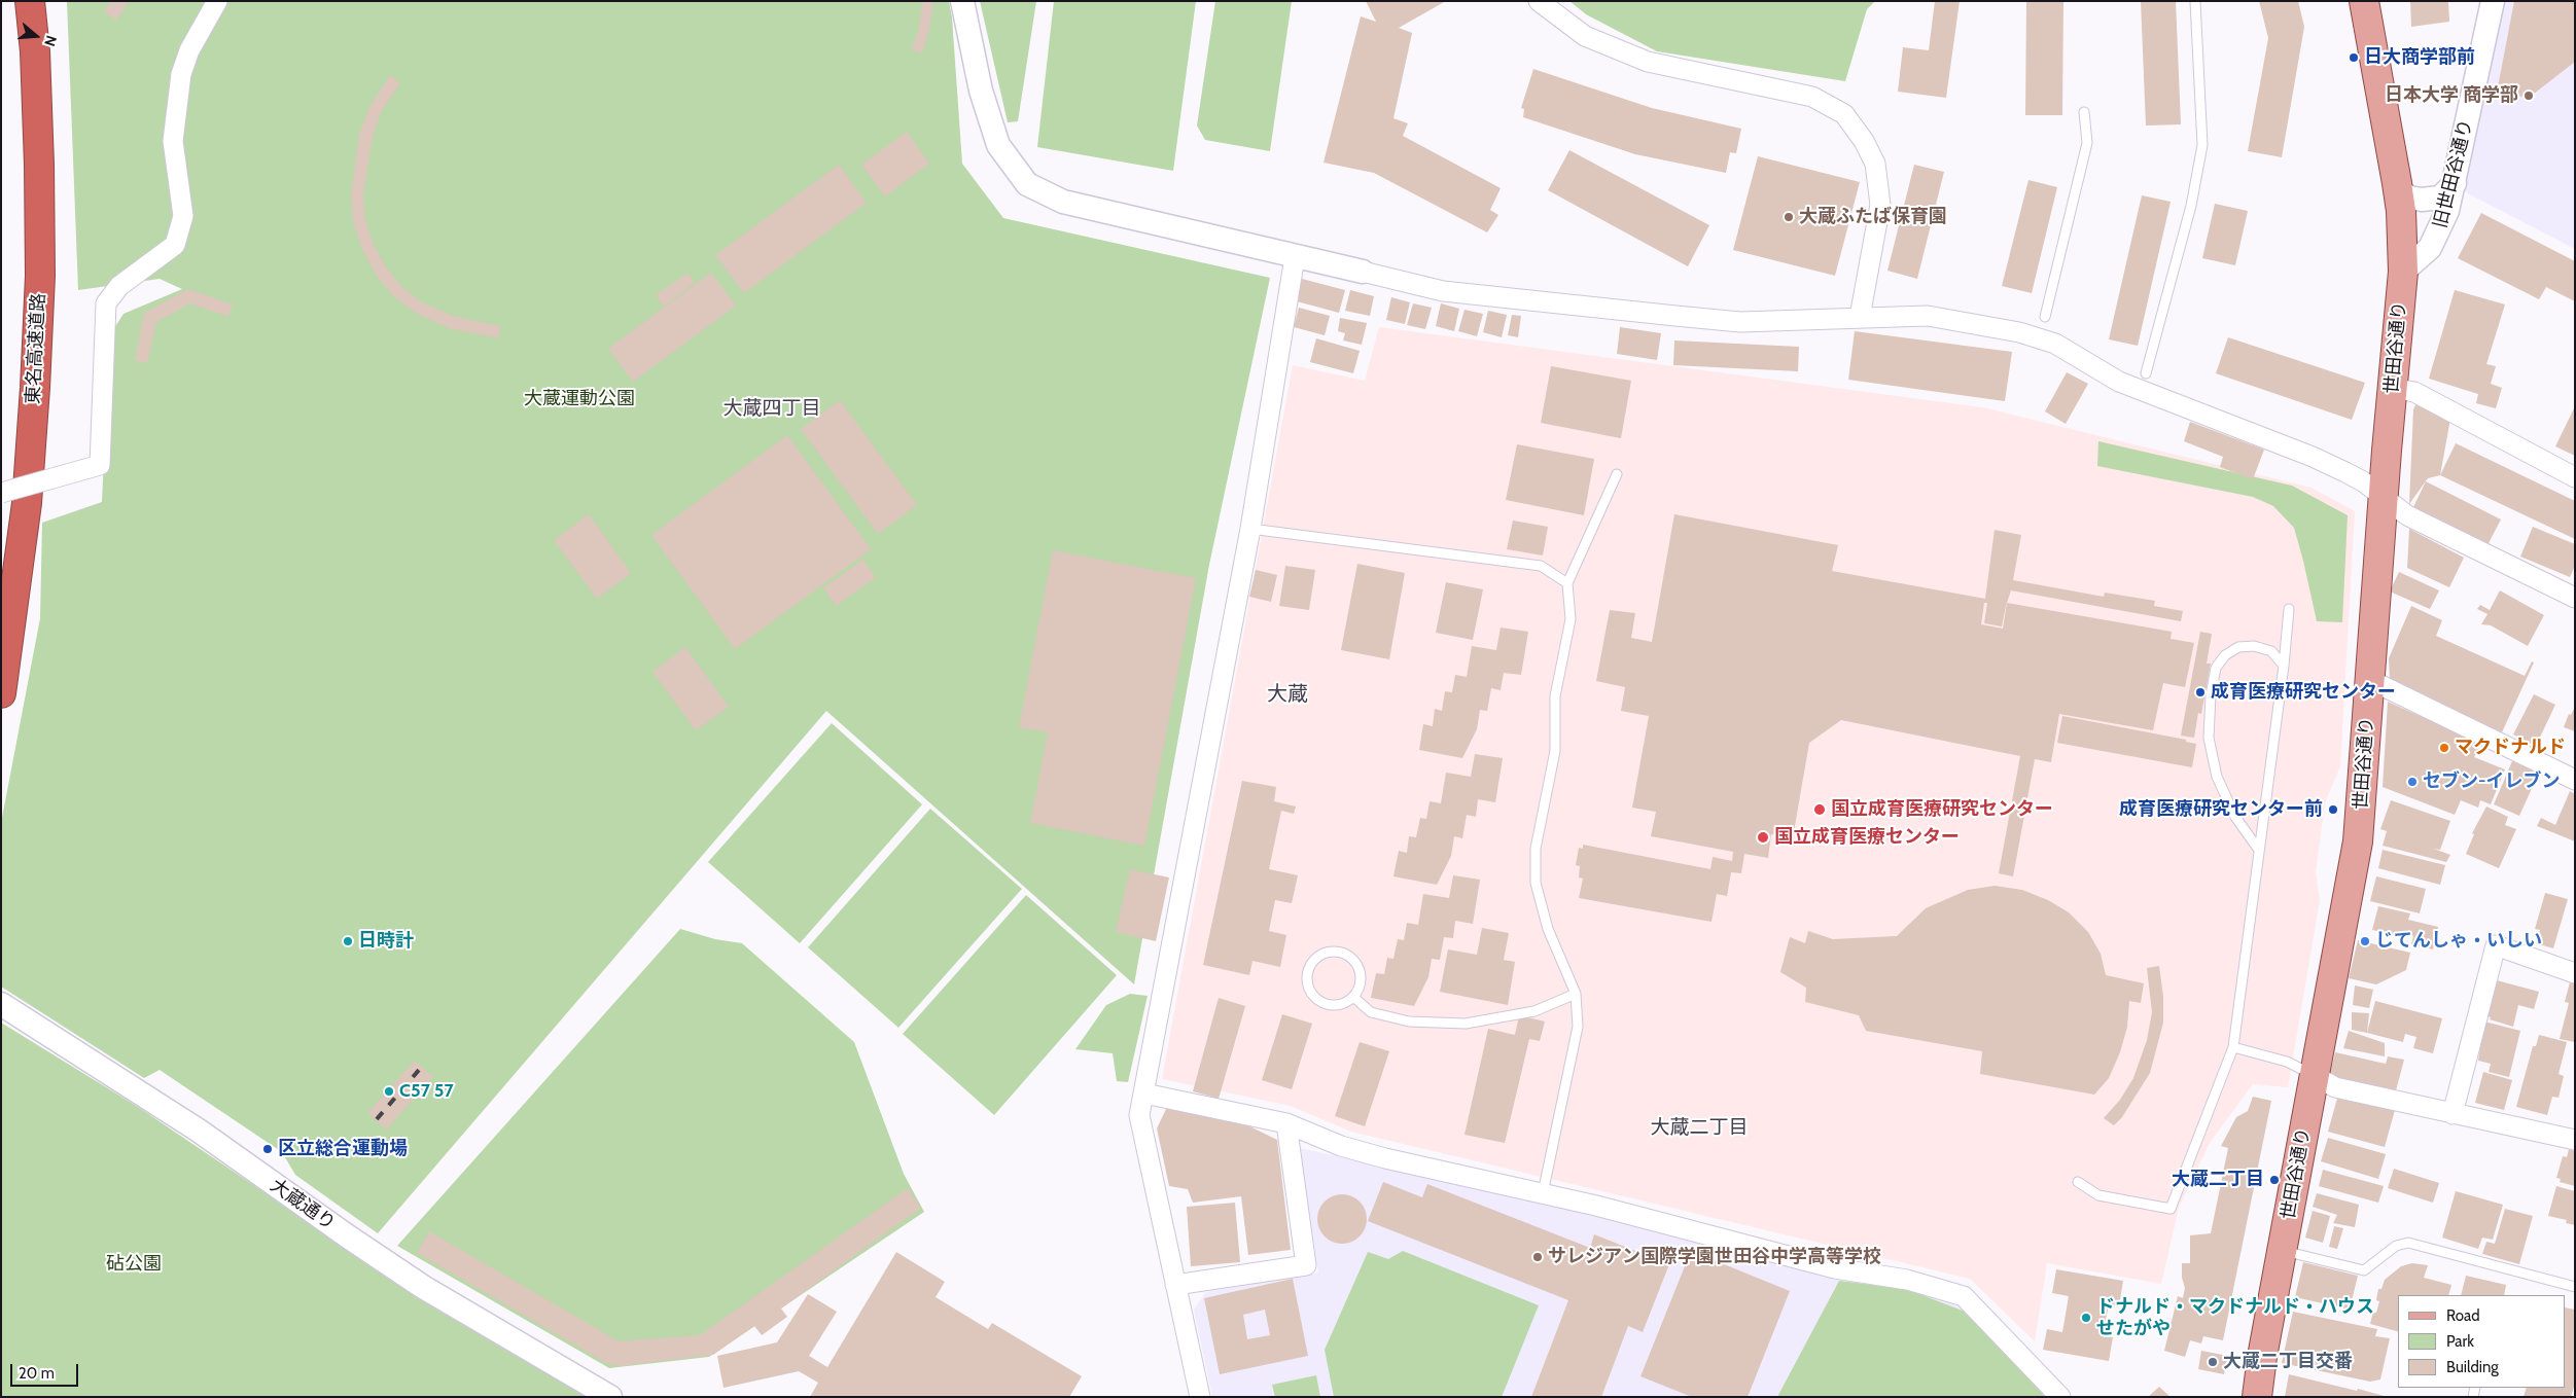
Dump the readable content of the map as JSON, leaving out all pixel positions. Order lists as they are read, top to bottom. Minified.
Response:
{"streets":{"highway":["東名高速道路"],"main road":["世田谷通り"],"street":["旧世田谷通り","大蔵通り"]},"crossings":[["旧世田谷通り","世田谷通り"]],"districts":["大蔵四丁目","大蔵","大蔵二丁目"],"parks":["大蔵運動公園","砧公園"],"places":["日大商学部前","日本大学 商学部","大蔵ふたば保育園","成育医療研究センター","マクドナルド","セブン-イレブン","国立成育医療研究センター","成育医療研究センター前","国立成育医療センター","日時計","じてんしゃ・いしい","C57 57","区立総合運動場","大蔵二丁目","サレジアン国際学園世田谷中学高等学校","ドナルド・マクドナルド・ハウス せたがや","大蔵二丁目交番"],"legend":["Road","Park","Building"],"scale_bar":"20 m","north":"right"}
